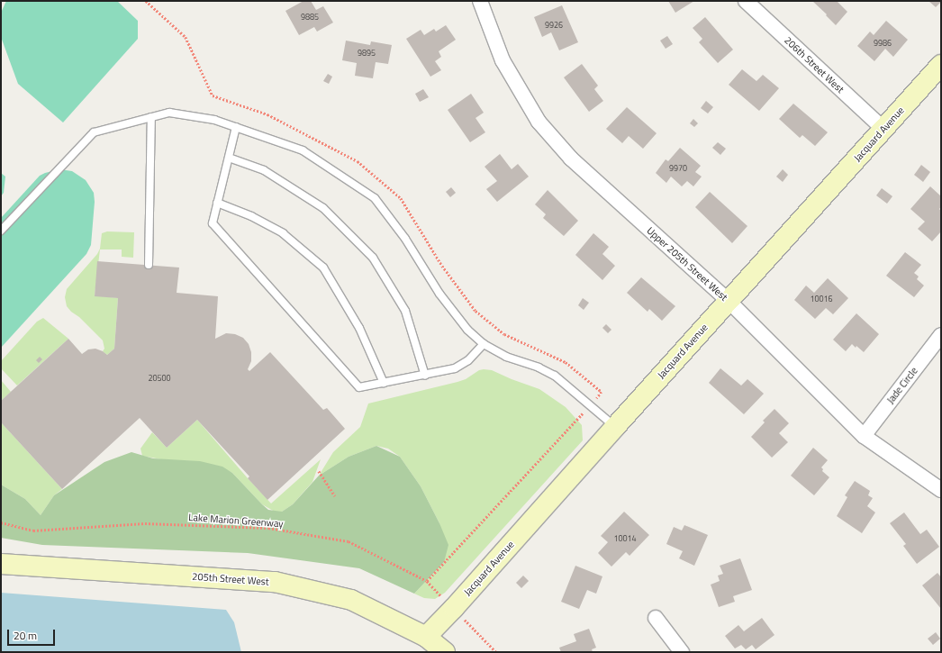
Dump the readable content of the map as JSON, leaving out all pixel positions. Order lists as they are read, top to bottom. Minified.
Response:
{"streets":{"street":["206th Street West","Jacquard Avenue","Upper 205th Street West","Jade Circle","205th Street West"],"path":["Lake Marion Greenway"]},"crossings":[["206th Street West","Jacquard Avenue"],["Jacquard Avenue","Upper 205th Street West"],["Jacquard Avenue","Lake Marion Greenway"],["Jacquard Avenue","205th Street West"],["Upper 205th Street West","Jade Circle"]],"house_numbers":["9885","9926","9986","9895","9970","10016","20500","10014"],"scale_bar":"20 m"}
